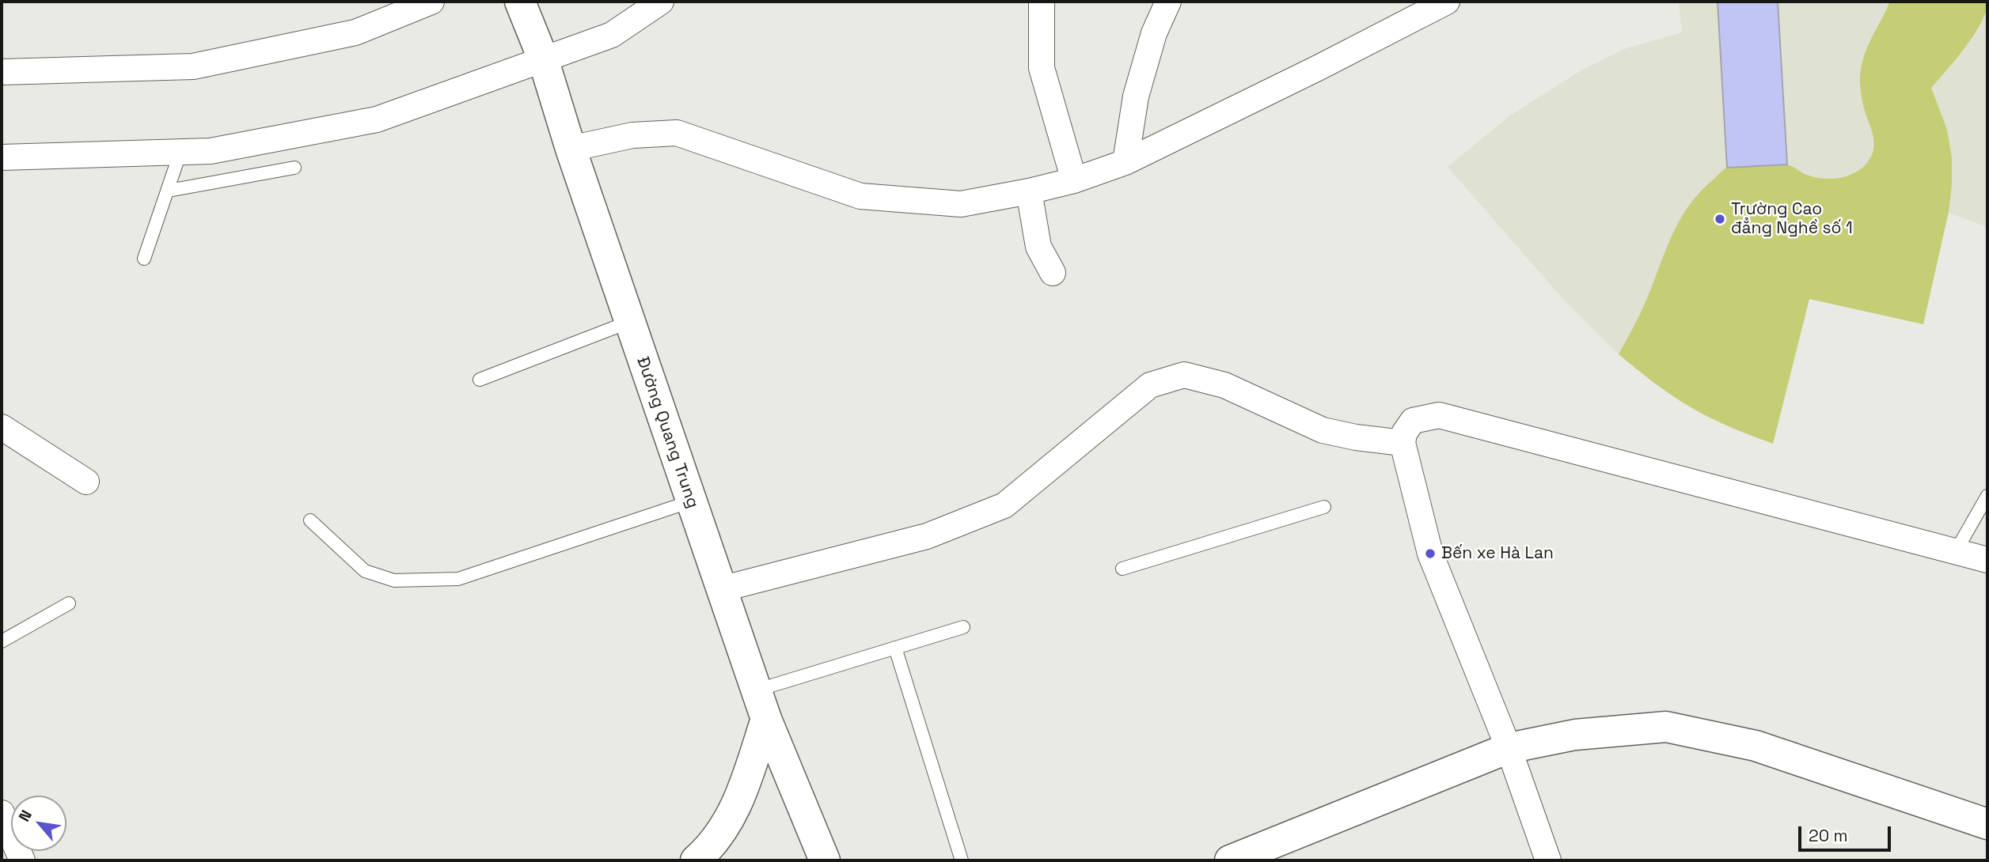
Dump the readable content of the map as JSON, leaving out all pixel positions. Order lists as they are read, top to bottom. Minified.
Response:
{"streets":{"street":["Đường Quang Trung"]},"places":["Trường Cao đẳng Nghề số 1","Bến xe Hà Lan"],"scale_bar":"20 m","north":"top left"}
